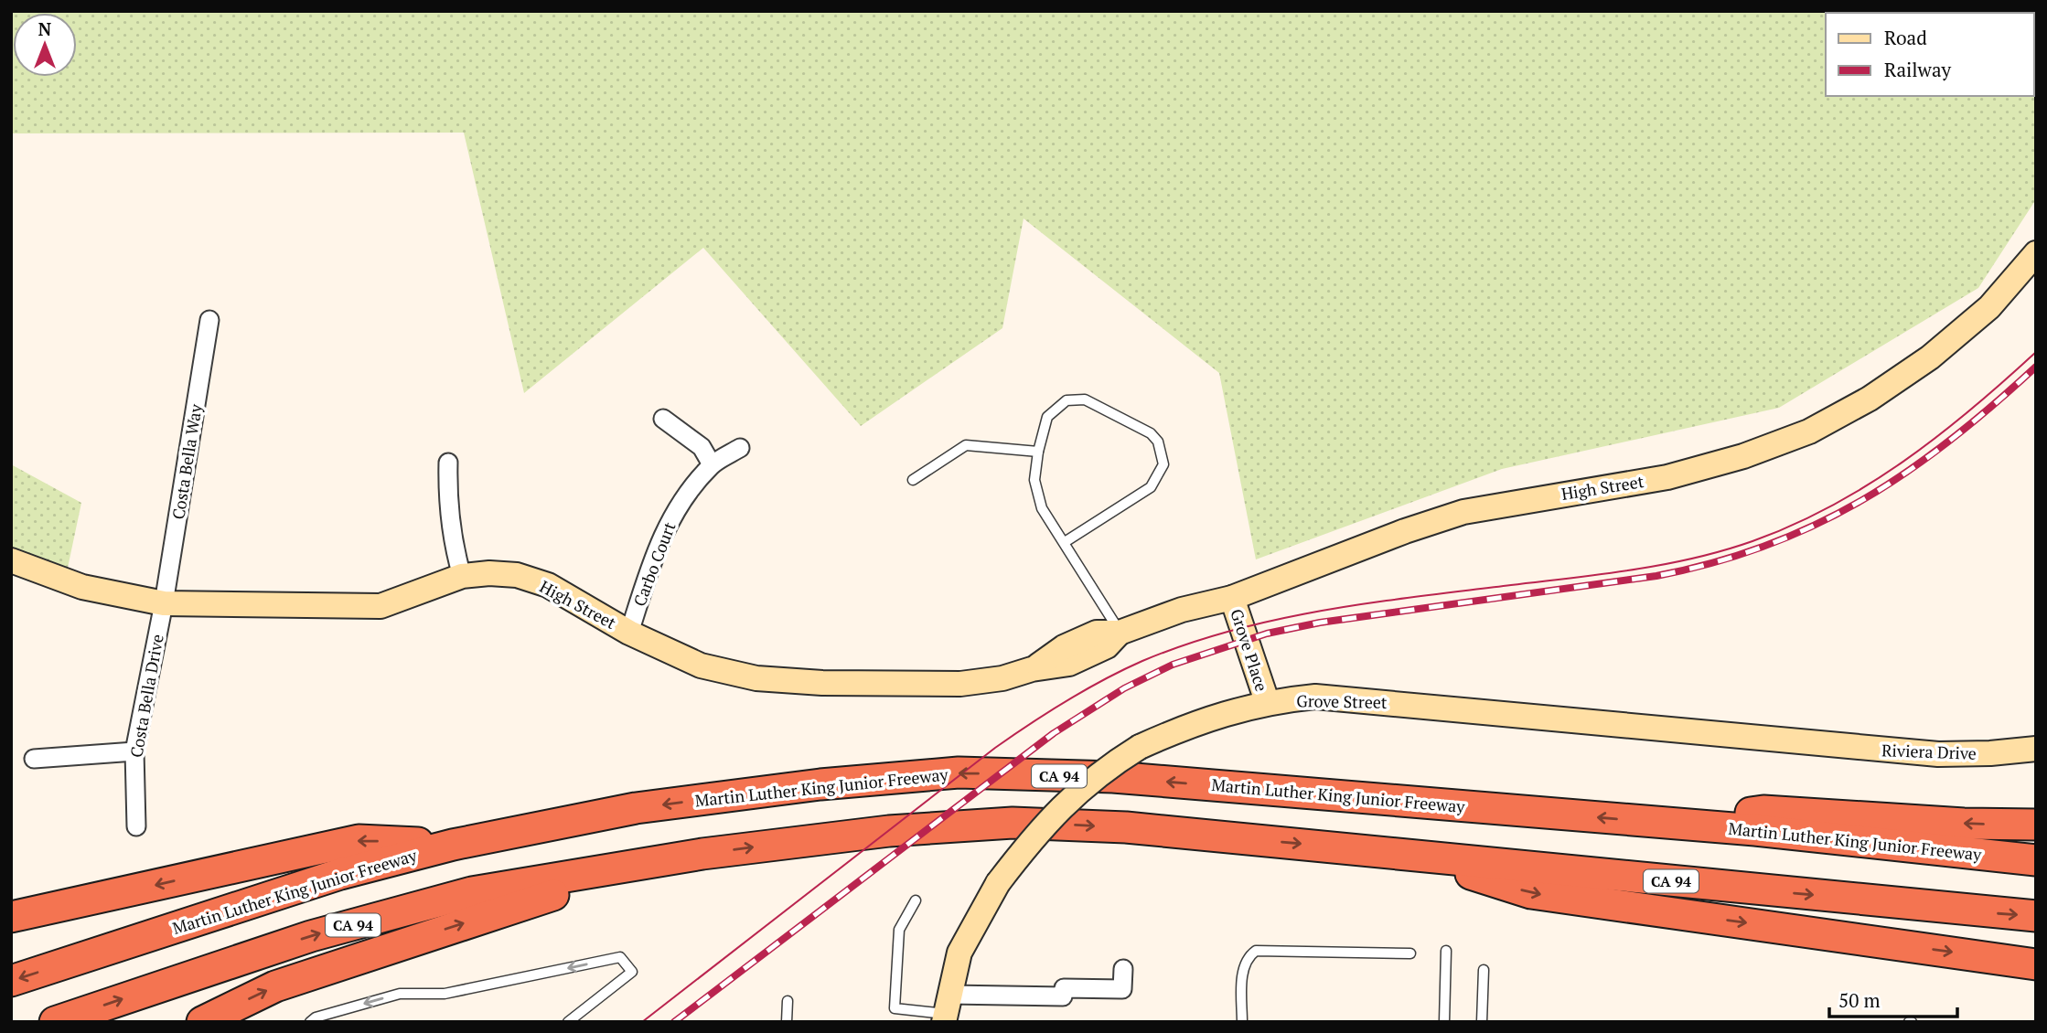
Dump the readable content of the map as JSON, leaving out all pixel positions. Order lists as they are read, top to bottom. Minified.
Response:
{"streets":{"highway":["CA 94","Martin Luther King Junior Freeway"],"main road":["High Street","Grove Place","Grove Street","Riviera Drive"],"street":["Costa Bella Way","Carbo Court","Costa Bella Drive"]},"crossings":[["Costa Bella Way","High Street"],["Costa Bella Way","Costa Bella Drive"],["High Street","Carbo Court"],["High Street","Grove Place"],["High Street","Costa Bella Drive"],["Grove Place","Grove Street"],["Grove Street","Riviera Drive"]],"legend":["Road","Railway"],"scale_bar":"50 m","north":"top"}
